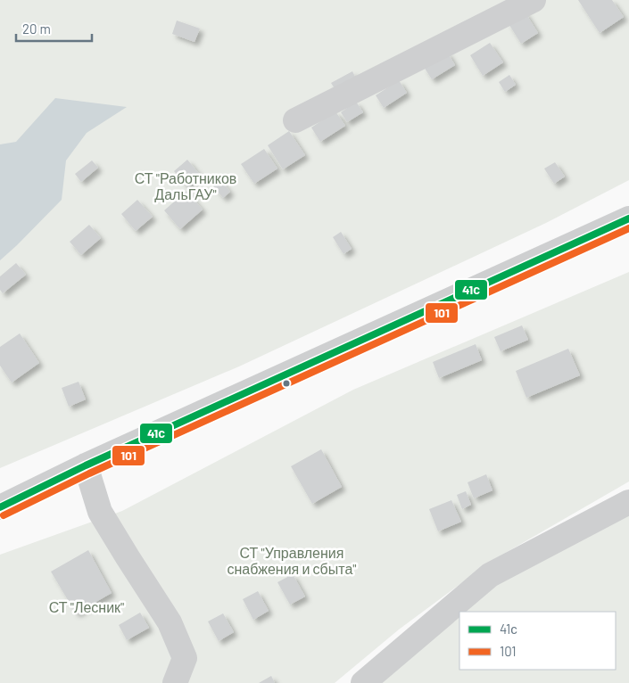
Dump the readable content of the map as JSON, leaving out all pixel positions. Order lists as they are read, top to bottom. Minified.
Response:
{"parks":["СТ \"Работников ДальГАУ\"","СТ \"Управления снабжения и сбыта\"","СТ \"Лесник\""],"lines":["transit line 41с","transit line 101"],"legend":["41с","101"],"scale_bar":"20 m"}
